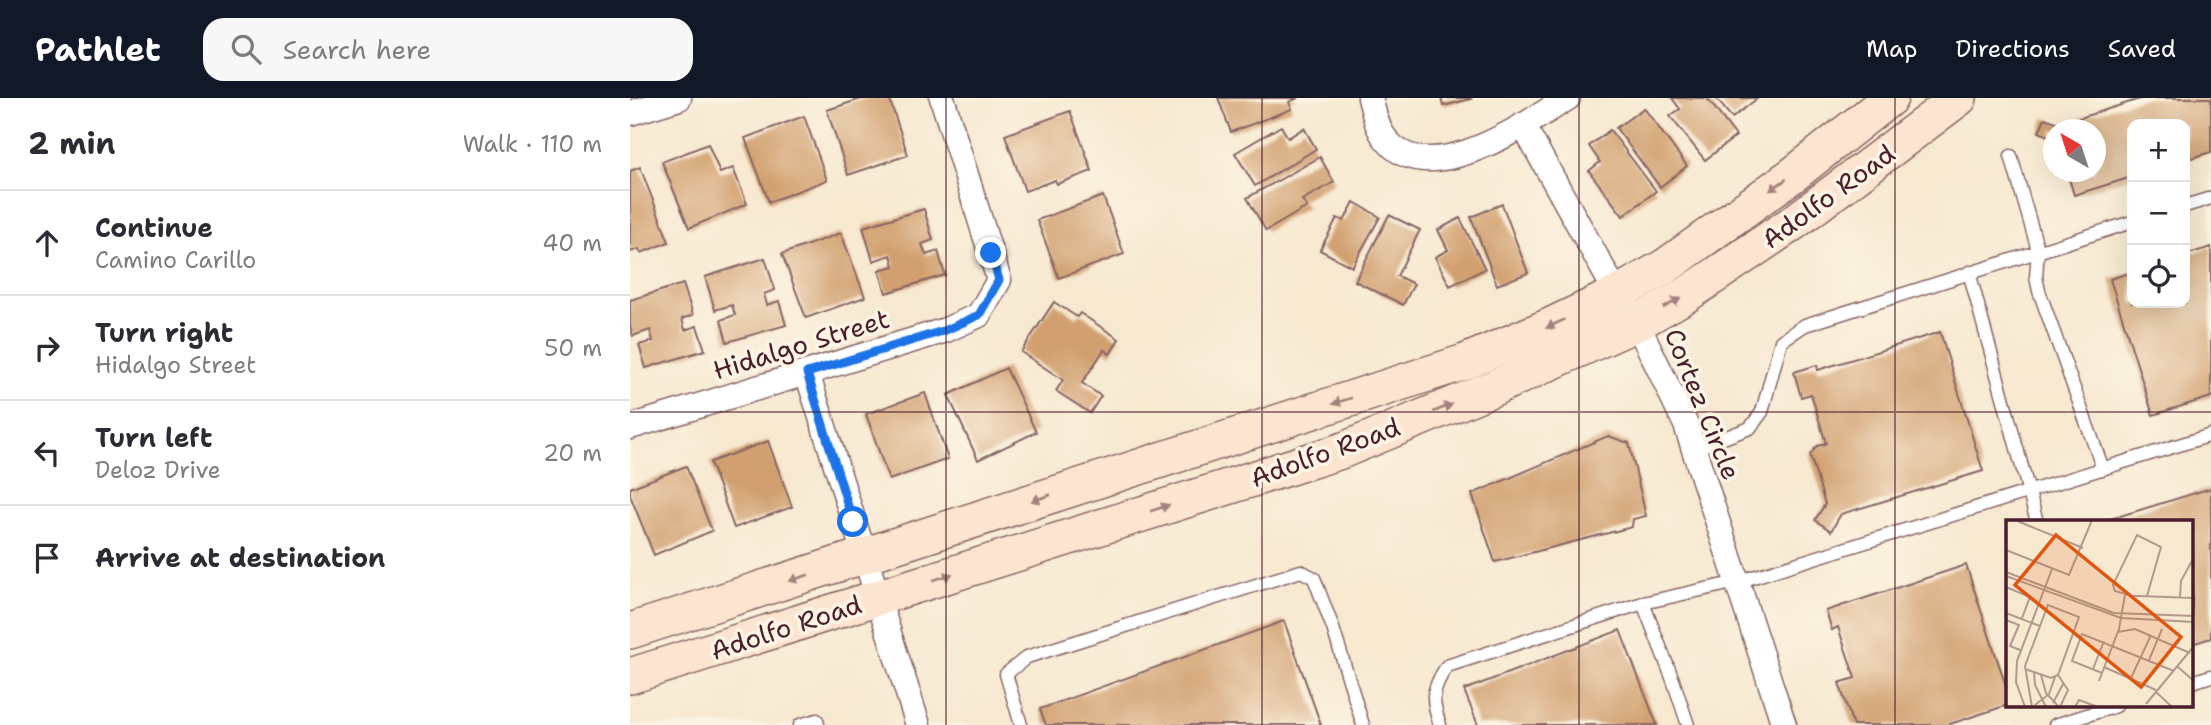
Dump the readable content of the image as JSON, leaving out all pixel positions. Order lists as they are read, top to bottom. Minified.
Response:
{"streets":{"street":["Adolfo Road","Hidalgo Street","Cortez Circle"]},"crossings":[["Adolfo Road","Cortez Circle"]],"north":"top left","page":{"header":"Pathlet","search":"Search here","nav":["Map","Directions","Saved"],"heading":["2 min","Walk · 110 m"],"map_buttons":["+","−"],"list":[["Continue","Camino Carillo","40 m"],["Turn right","Hidalgo Street","50 m"],["Turn left","Deloz Drive","20 m"],"Arrive at destination"]}}
